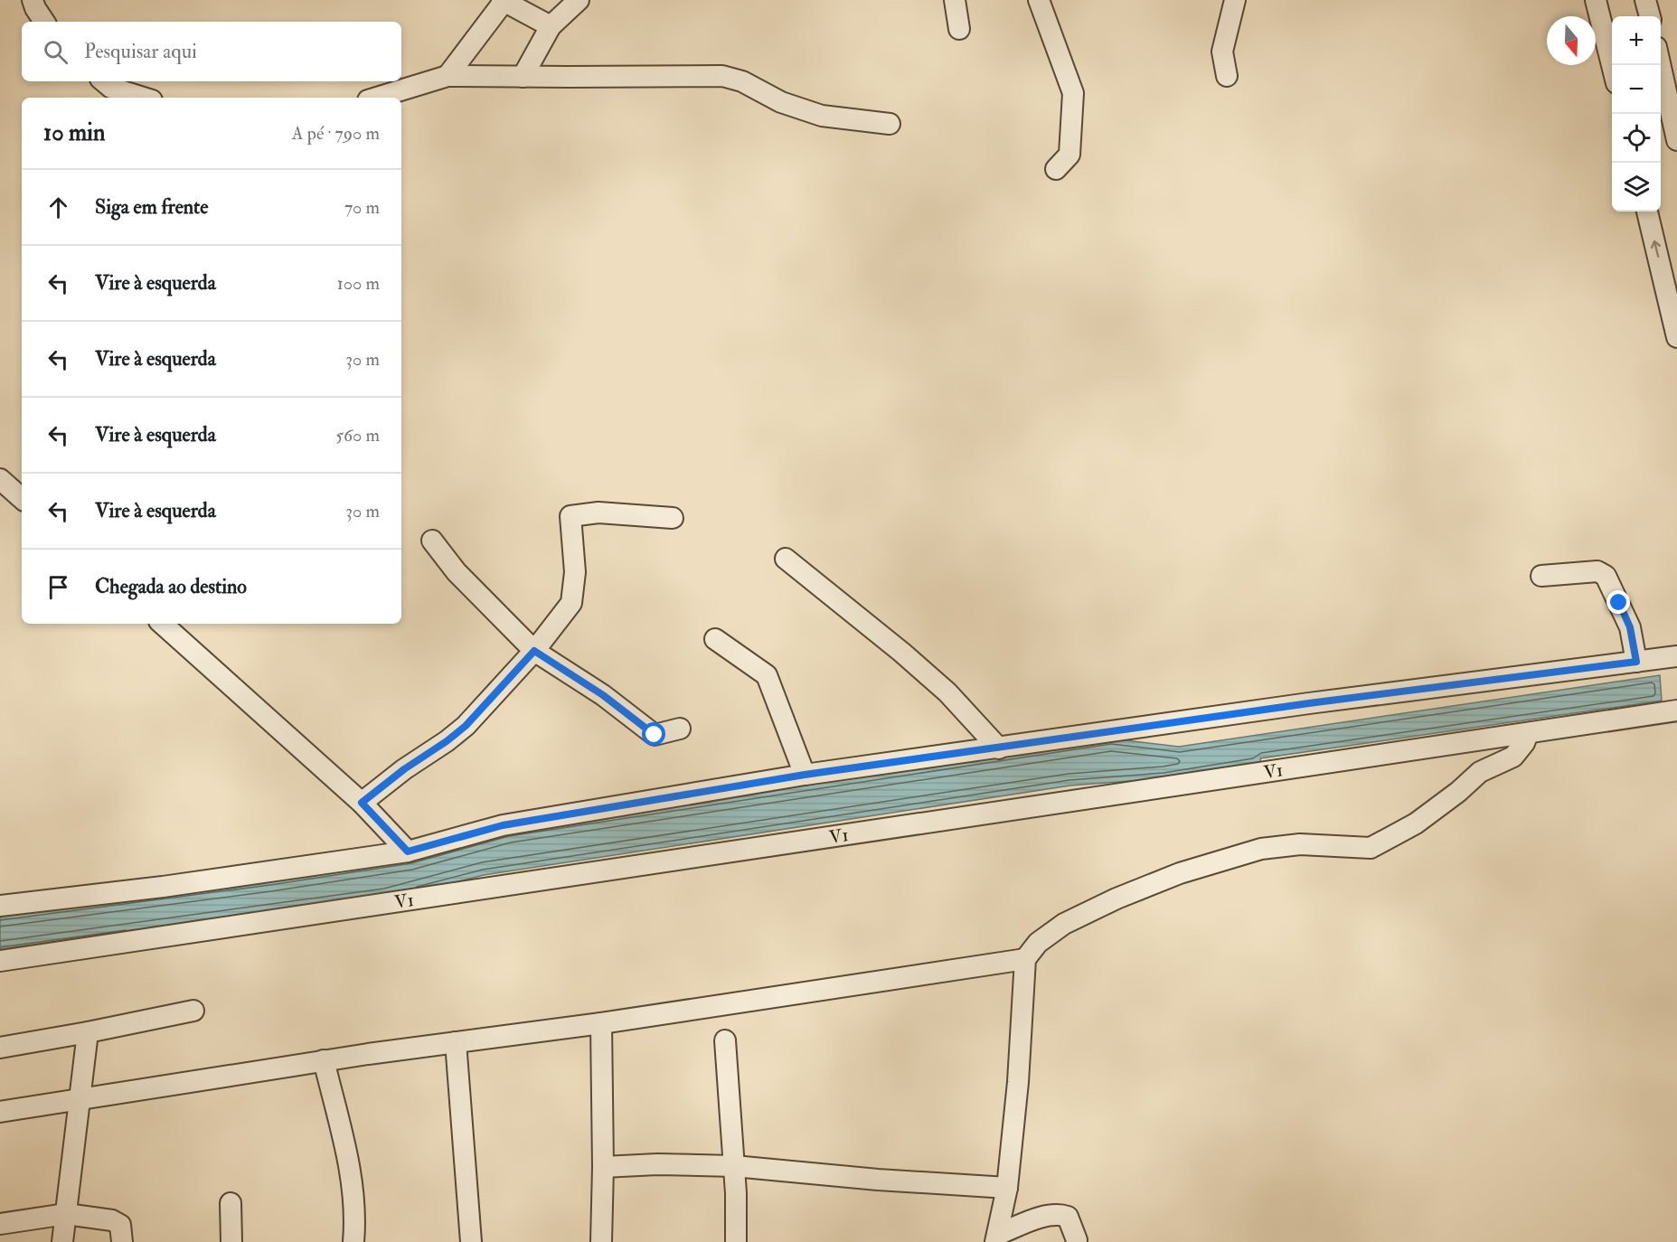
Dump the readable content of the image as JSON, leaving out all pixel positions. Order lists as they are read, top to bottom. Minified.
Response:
{"streets":{"street":["V1"]},"north":"bottom","page":{"map_buttons":["+","−"],"search":"Pesquisar aqui","heading":["10 min","A pé · 790 m"],"list":[["Siga em frente","70 m"],["Vire à esquerda","100 m"],["Vire à esquerda","30 m"],["Vire à esquerda","560 m"],["Vire à esquerda","30 m"],"Chegada ao destino"]}}
